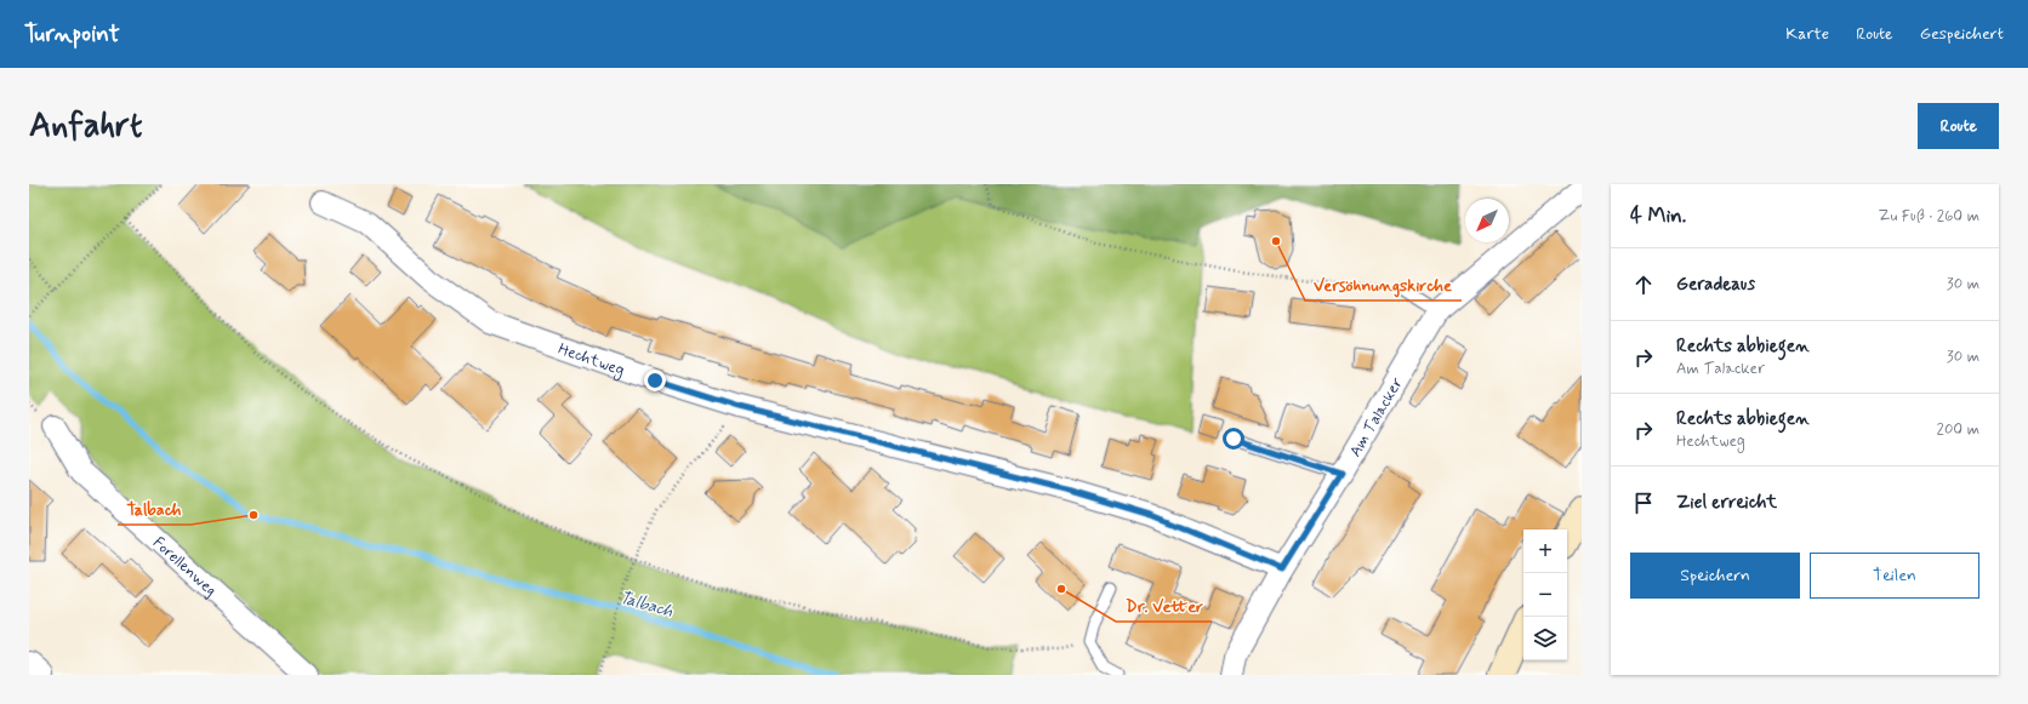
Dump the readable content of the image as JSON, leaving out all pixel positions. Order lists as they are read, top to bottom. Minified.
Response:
{"streets":{"street":["Hechtweg","Am Talacker","Forellenweg"]},"crossings":[["Hechtweg","Am Talacker"]],"water":["Talbach"],"places":["Versöhnungskirche","Talbach","Dr. Vetter"],"north":"bottom left","page":{"header":"Turnpoint","nav":["Karte","Route","Gespeichert"],"buttons":["Route",["Speichern","Teilen"]],"title":"Anfahrt","heading":["4 Min.","Zu Fuß · 260 m"],"list":[["Geradeaus","30 m"],["Rechts abbiegen","Am Talacker","30 m"],["Rechts abbiegen","Hechtweg","200 m"],"Ziel erreicht"],"map_buttons":["+","−"]}}
